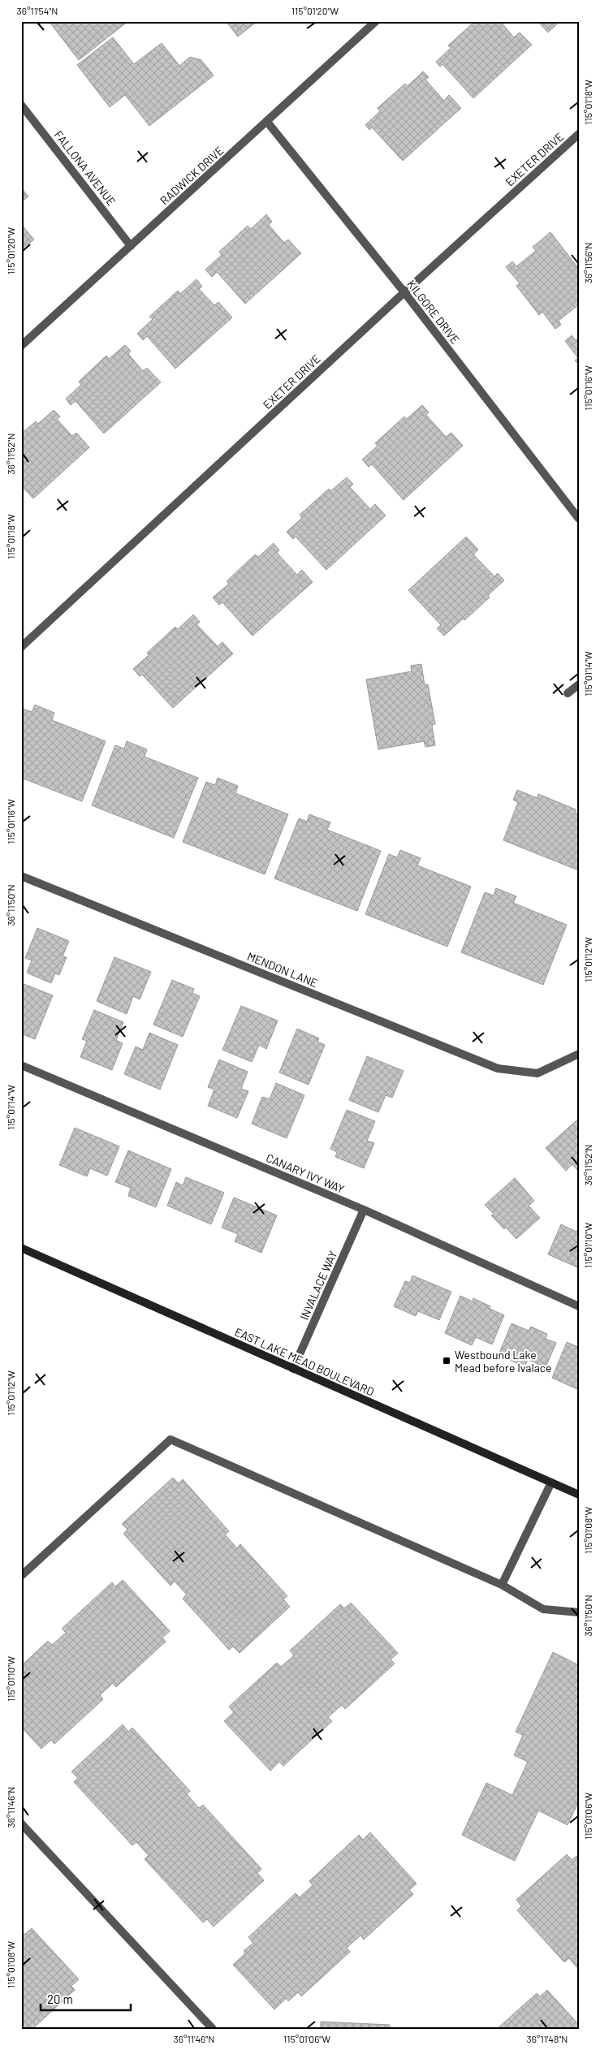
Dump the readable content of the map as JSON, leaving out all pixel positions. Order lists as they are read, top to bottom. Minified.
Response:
{"streets":{"main road":["EAST LAKE MEAD BOULEVARD"],"street":["EXETER DRIVE","FALLONA AVENUE","RADWICK DRIVE","KILGORE DRIVE","MENDON LANE","CANARY IVY WAY","INVALACE WAY"]},"crossings":[["EXETER DRIVE","KILGORE DRIVE"],["FALLONA AVENUE","RADWICK DRIVE"],["RADWICK DRIVE","KILGORE DRIVE"],["CANARY IVY WAY","INVALACE WAY"],["INVALACE WAY","EAST LAKE MEAD BOULEVARD"]],"places":{"transit":["Westbound Lake Mead before Ivalace"]},"scale_bar":"20 m","coordinates":["36°11'54\"N","115°01'20\"W","115°01'18\"W","36°11'56\"N","115°01'16\"W","36°11'52\"N","115°01'14\"W","36°11'50\"N","115°01'12\"W","115°01'10\"W","115°01'08\"W","36°11'46\"N","115°01'06\"W","36°11'48\"N"]}
